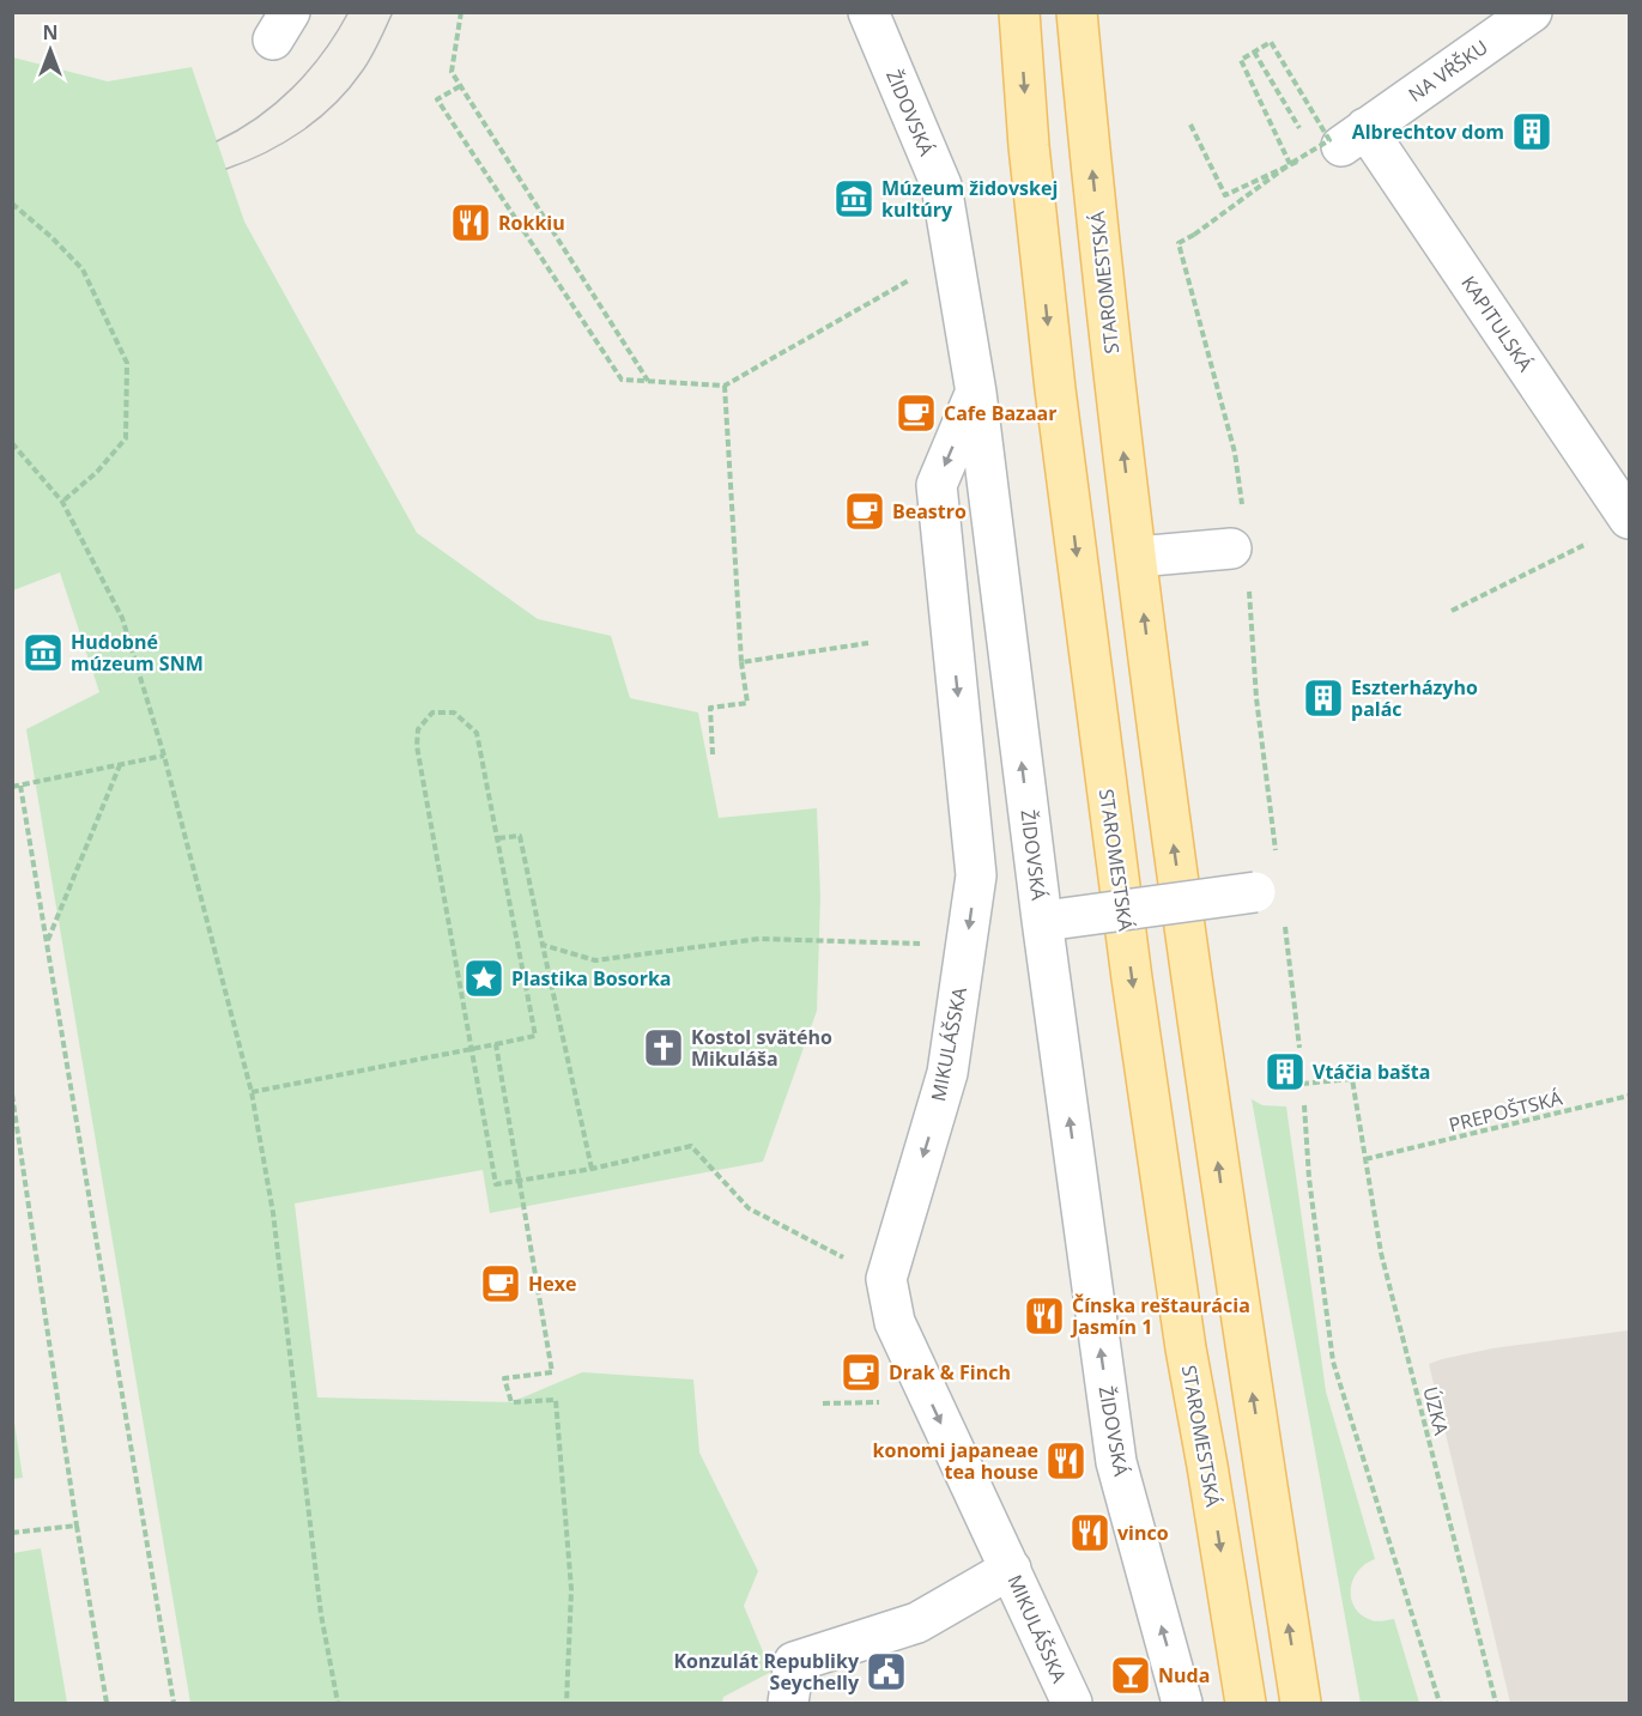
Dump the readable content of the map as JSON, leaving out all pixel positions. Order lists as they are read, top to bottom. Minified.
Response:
{"streets":{"main road":["STAROMESTSKÁ"],"street":["NA VŔŠKU","ŽIDOVSKÁ","KAPITULSKÁ","MIKULÁŠSKA"],"path":["PREPOŠTSKÁ","ÚZKA"]},"crossings":[["NA VŔŠKU","KAPITULSKÁ"],["ŽIDOVSKÁ","MIKULÁŠSKA"],["PREPOŠTSKÁ","ÚZKA"]],"one_way":["ŽIDOVSKÁ","MIKULÁŠSKA"],"places":{"building":["Albrechtov dom","Eszterházyho palác","Vtáčia bašta"],"museum":["Múzeum židovskej kultúry","Hudobné múzeum SNM"],"restaurant":["Rokkiu","Čínska reštaurácia Jasmín 1","konomi japaneae tea house","vinco"],"cafe":["Cafe Bazaar","Beastro","Hexe","Drak & Finch"],"place":["Plastika Bosorka"],"church":["Kostol svätého Mikuláša"],"public building":["Konzulát Republiky Seychelly"],"bar":["Nuda"]},"north":"top"}
